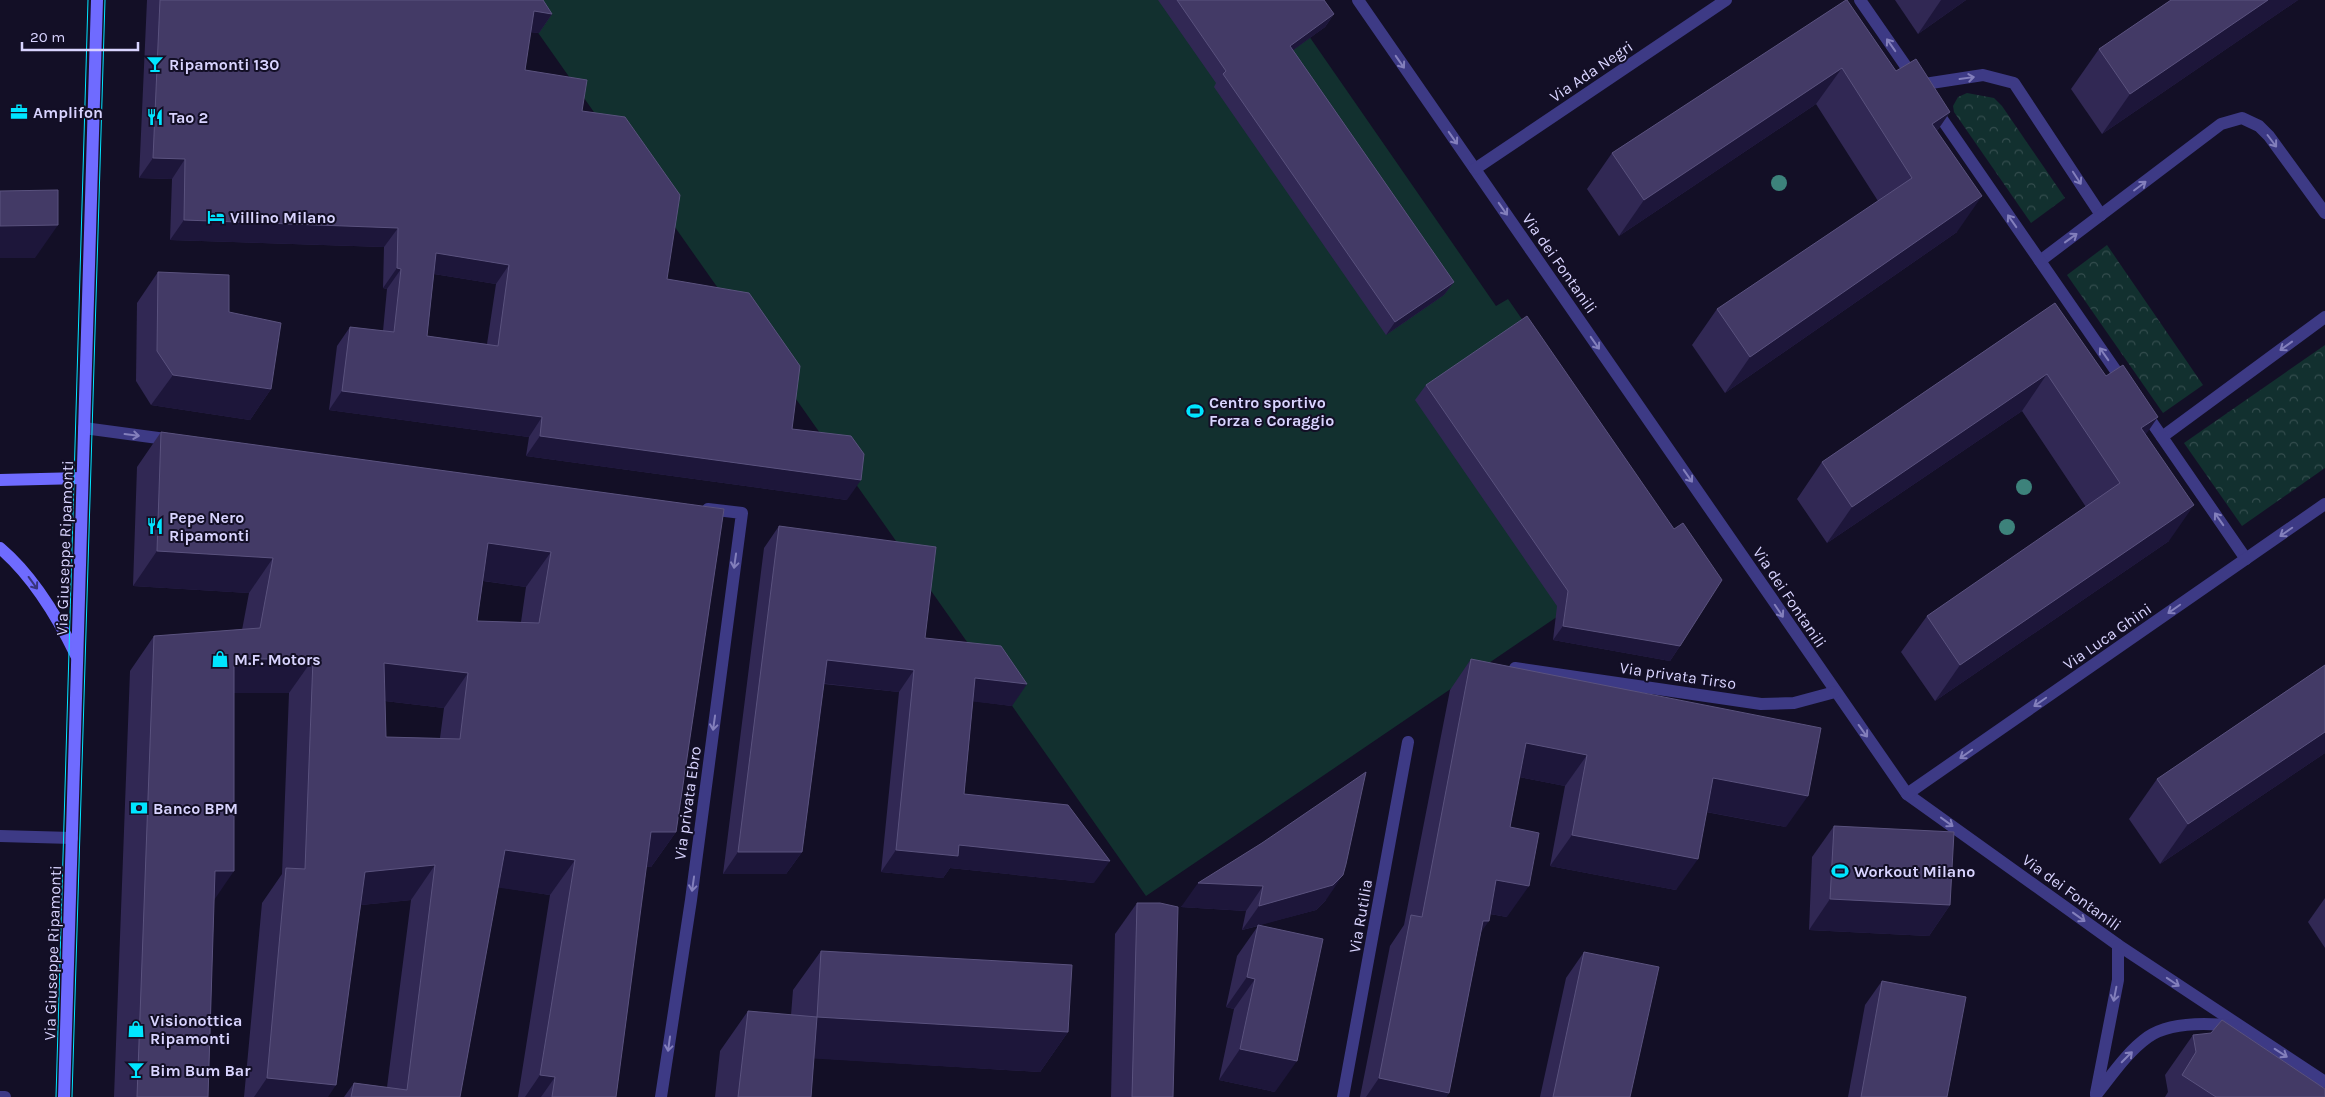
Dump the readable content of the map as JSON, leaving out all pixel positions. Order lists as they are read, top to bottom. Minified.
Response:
{"streets":{"street":["Via Ada Negri","Via dei Fontanili","Via Giuseppe Ripamonti","Via Luca Ghini","Via privata Tirso","Via privata Ebro","Via Rutilia"]},"crossings":[["Via Ada Negri","Via dei Fontanili"],["Via dei Fontanili","Via Luca Ghini"],["Via dei Fontanili","Via privata Tirso"]],"one_way":["Via dei Fontanili","Via Luca Ghini","Via privata Ebro"],"places":{"bar":["Ripamonti 130","Bim Bum Bar"],"office":["Amplifon"],"restaurant":["Tao 2","Pepe Nero Ripamonti"],"hotel":["Villino Milano"],"sports":["Centro sportivo Forza e Coraggio","Workout Milano"],"shop":["M.F. Motors","Visionottica Ripamonti"],"bank":["Banco BPM"]},"scale_bar":"20 m"}
